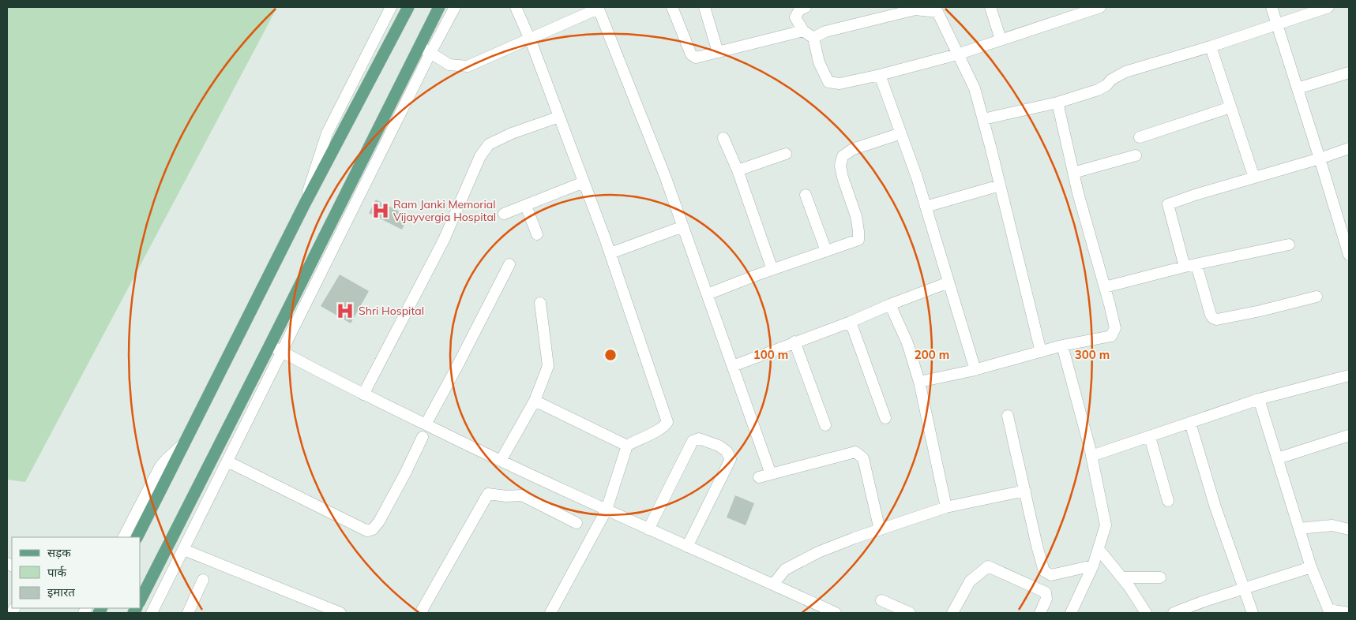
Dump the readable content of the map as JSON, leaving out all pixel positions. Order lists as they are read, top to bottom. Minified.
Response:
{"places":{"hospital":["Ram Janki Memorial Vijayvergia Hospital","Shri Hospital"]},"legend":["सड़क","पार्क","इमारत"],"rings":["100 m","200 m","300 m"]}
